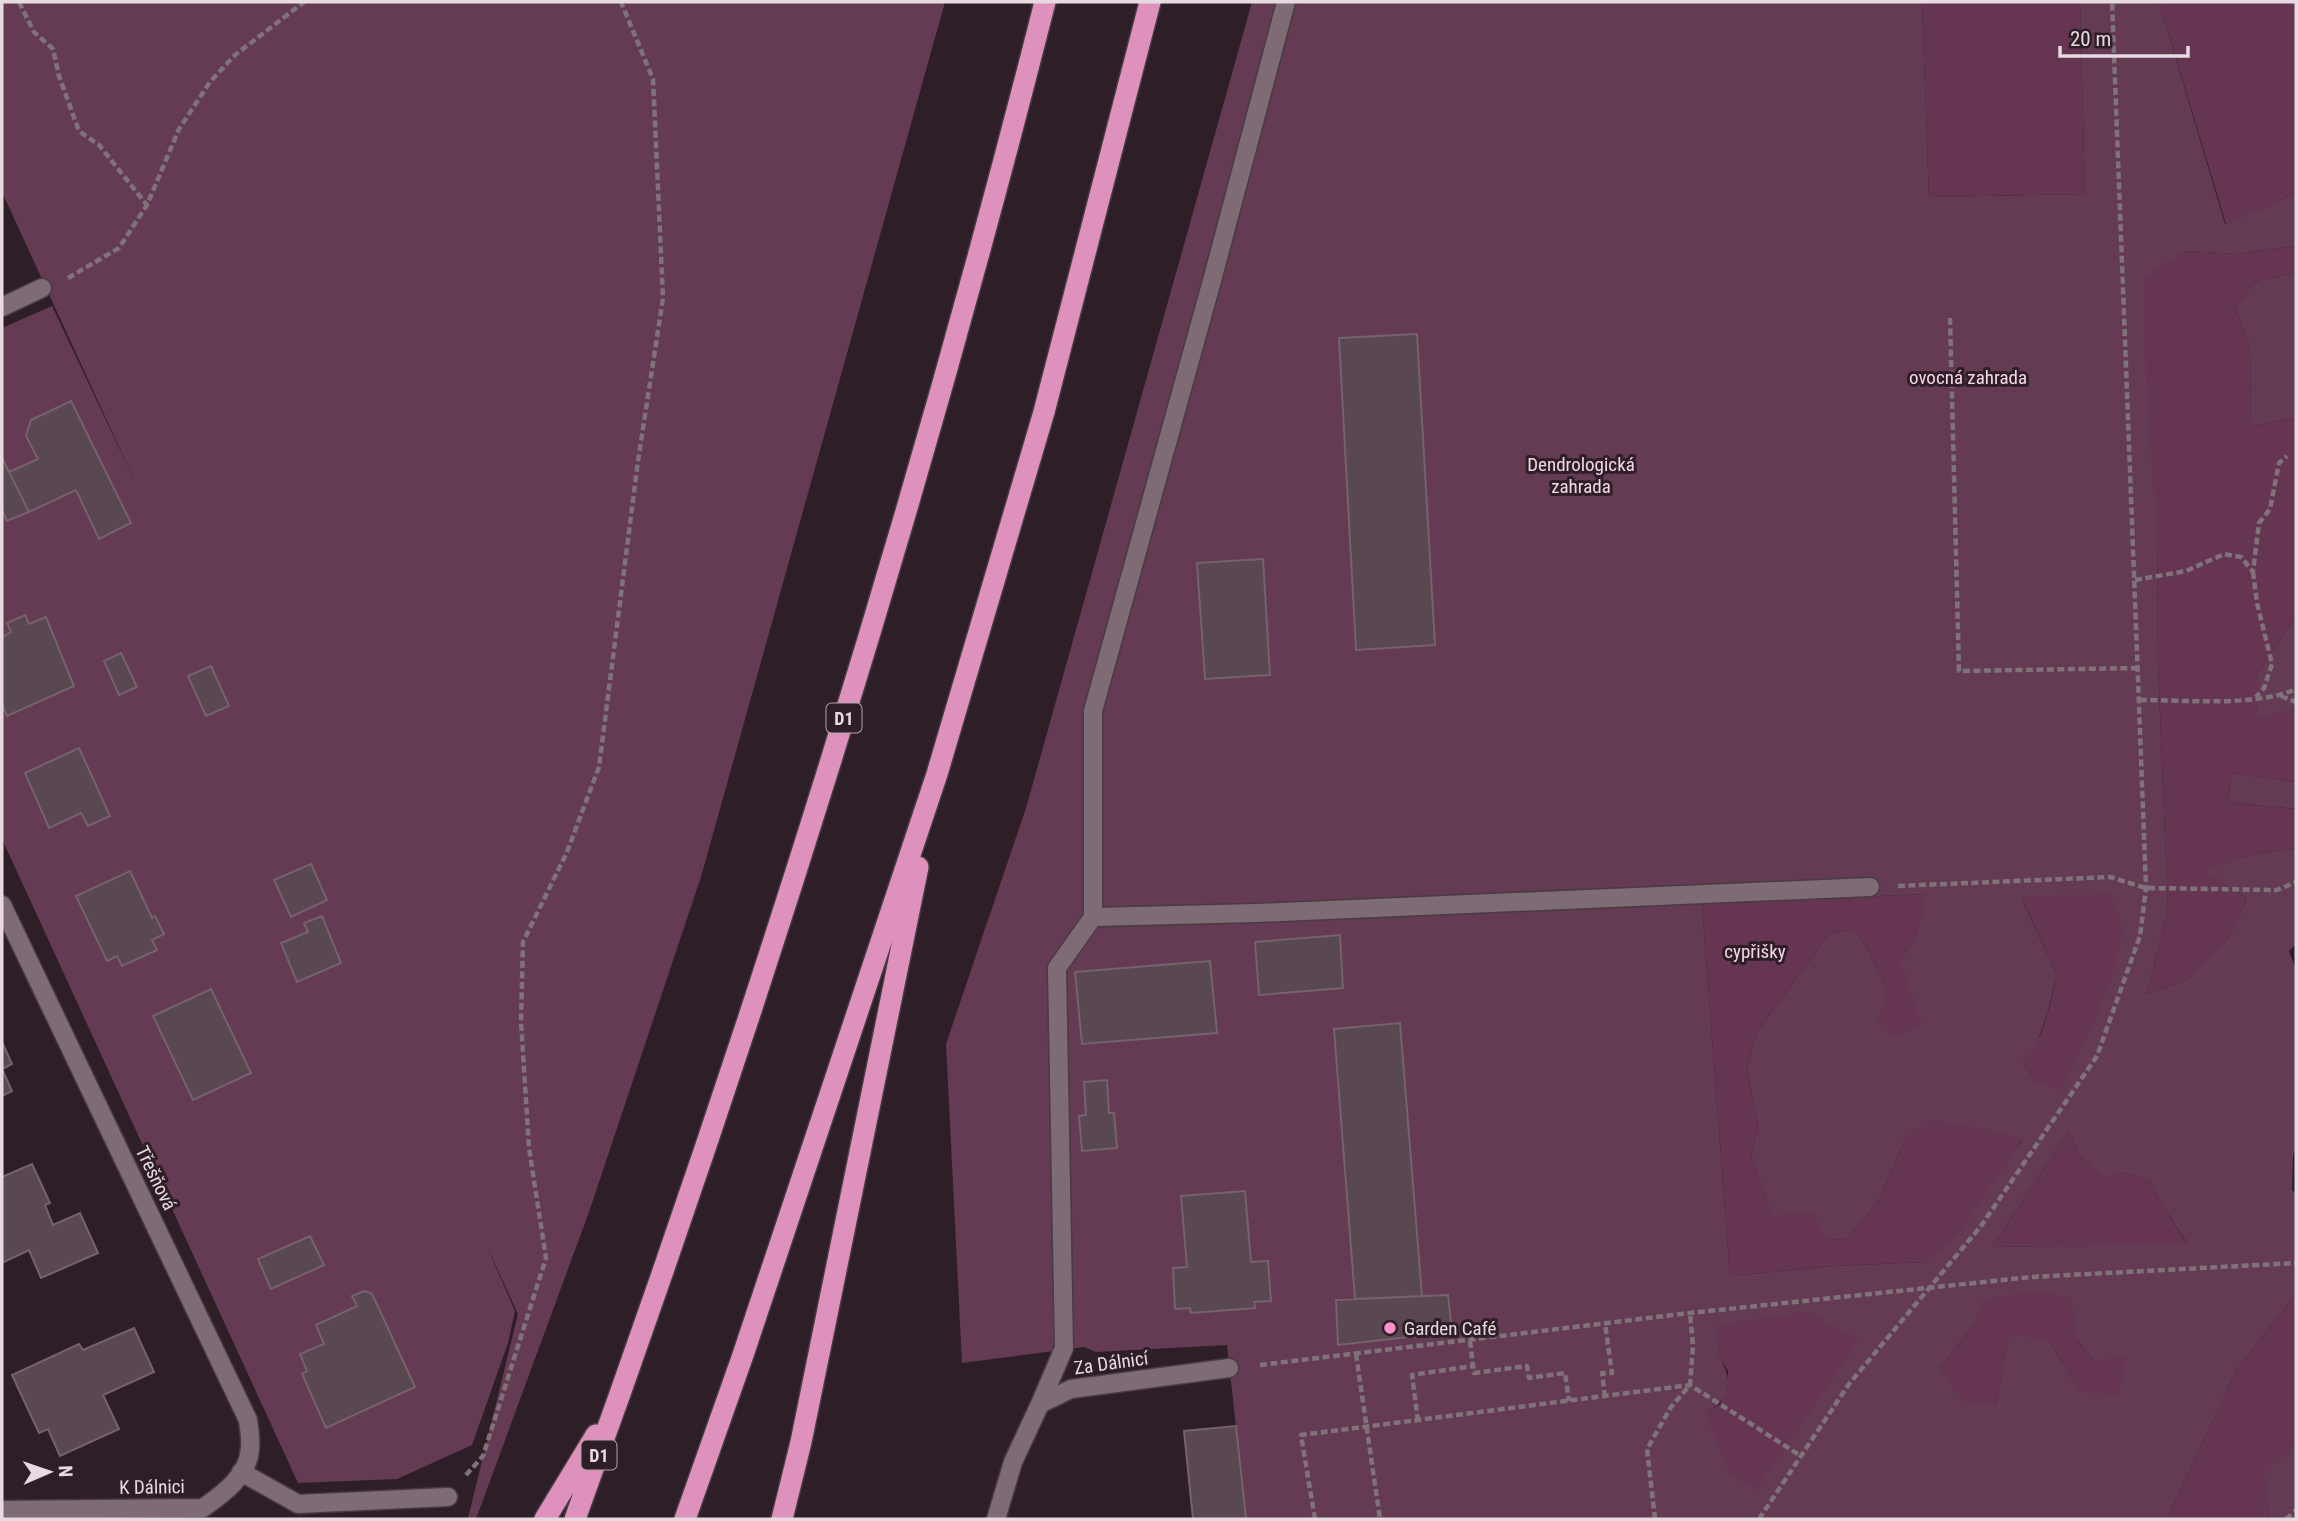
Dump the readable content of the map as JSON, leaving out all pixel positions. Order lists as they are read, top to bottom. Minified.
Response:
{"streets":{"highway":["D1"],"street":["Třešňová","Za Dálnicí","K Dálnici"]},"crossings":[["Třešňová","K Dálnici"]],"parks":["ovocná zahrada","Dendrologická zahrada","cypřišky"],"places":["Garden Café"],"scale_bar":"20 m","north":"right"}
